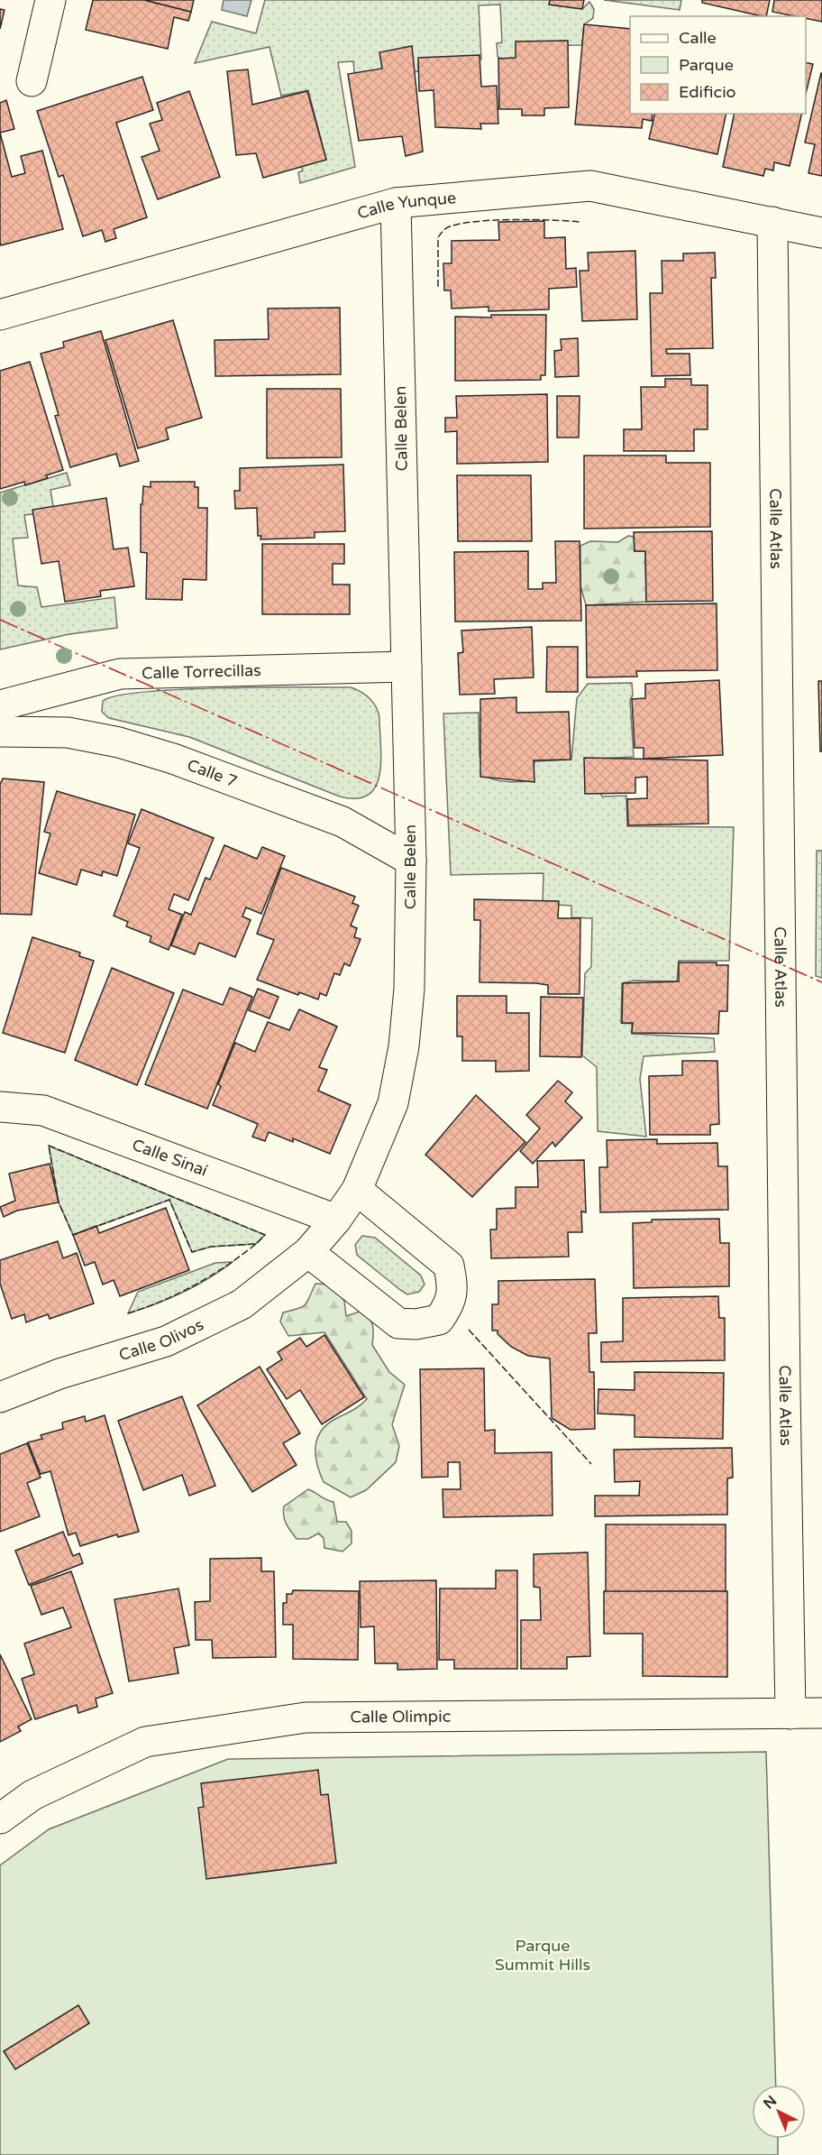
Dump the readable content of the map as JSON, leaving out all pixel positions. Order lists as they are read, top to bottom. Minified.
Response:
{"streets":{"street":["Calle Yunque","Calle Belen","Calle Atlas","Calle Torrecillas","Calle 7","Calle Sinaí","Calle Olivos","Calle Olimpic"]},"crossings":[["Calle Yunque","Calle Belen"],["Calle Yunque","Calle Atlas"],["Calle Belen","Calle Torrecillas"],["Calle Belen","Calle 7"],["Calle Belen","Calle Sinaí"],["Calle Belen","Calle Olivos"],["Calle Atlas","Calle Olimpic"],["Calle Sinaí","Calle Olivos"]],"parks":["Parque Summit Hills"],"legend":["Calle","Parque","Edificio"],"north":"top left"}
